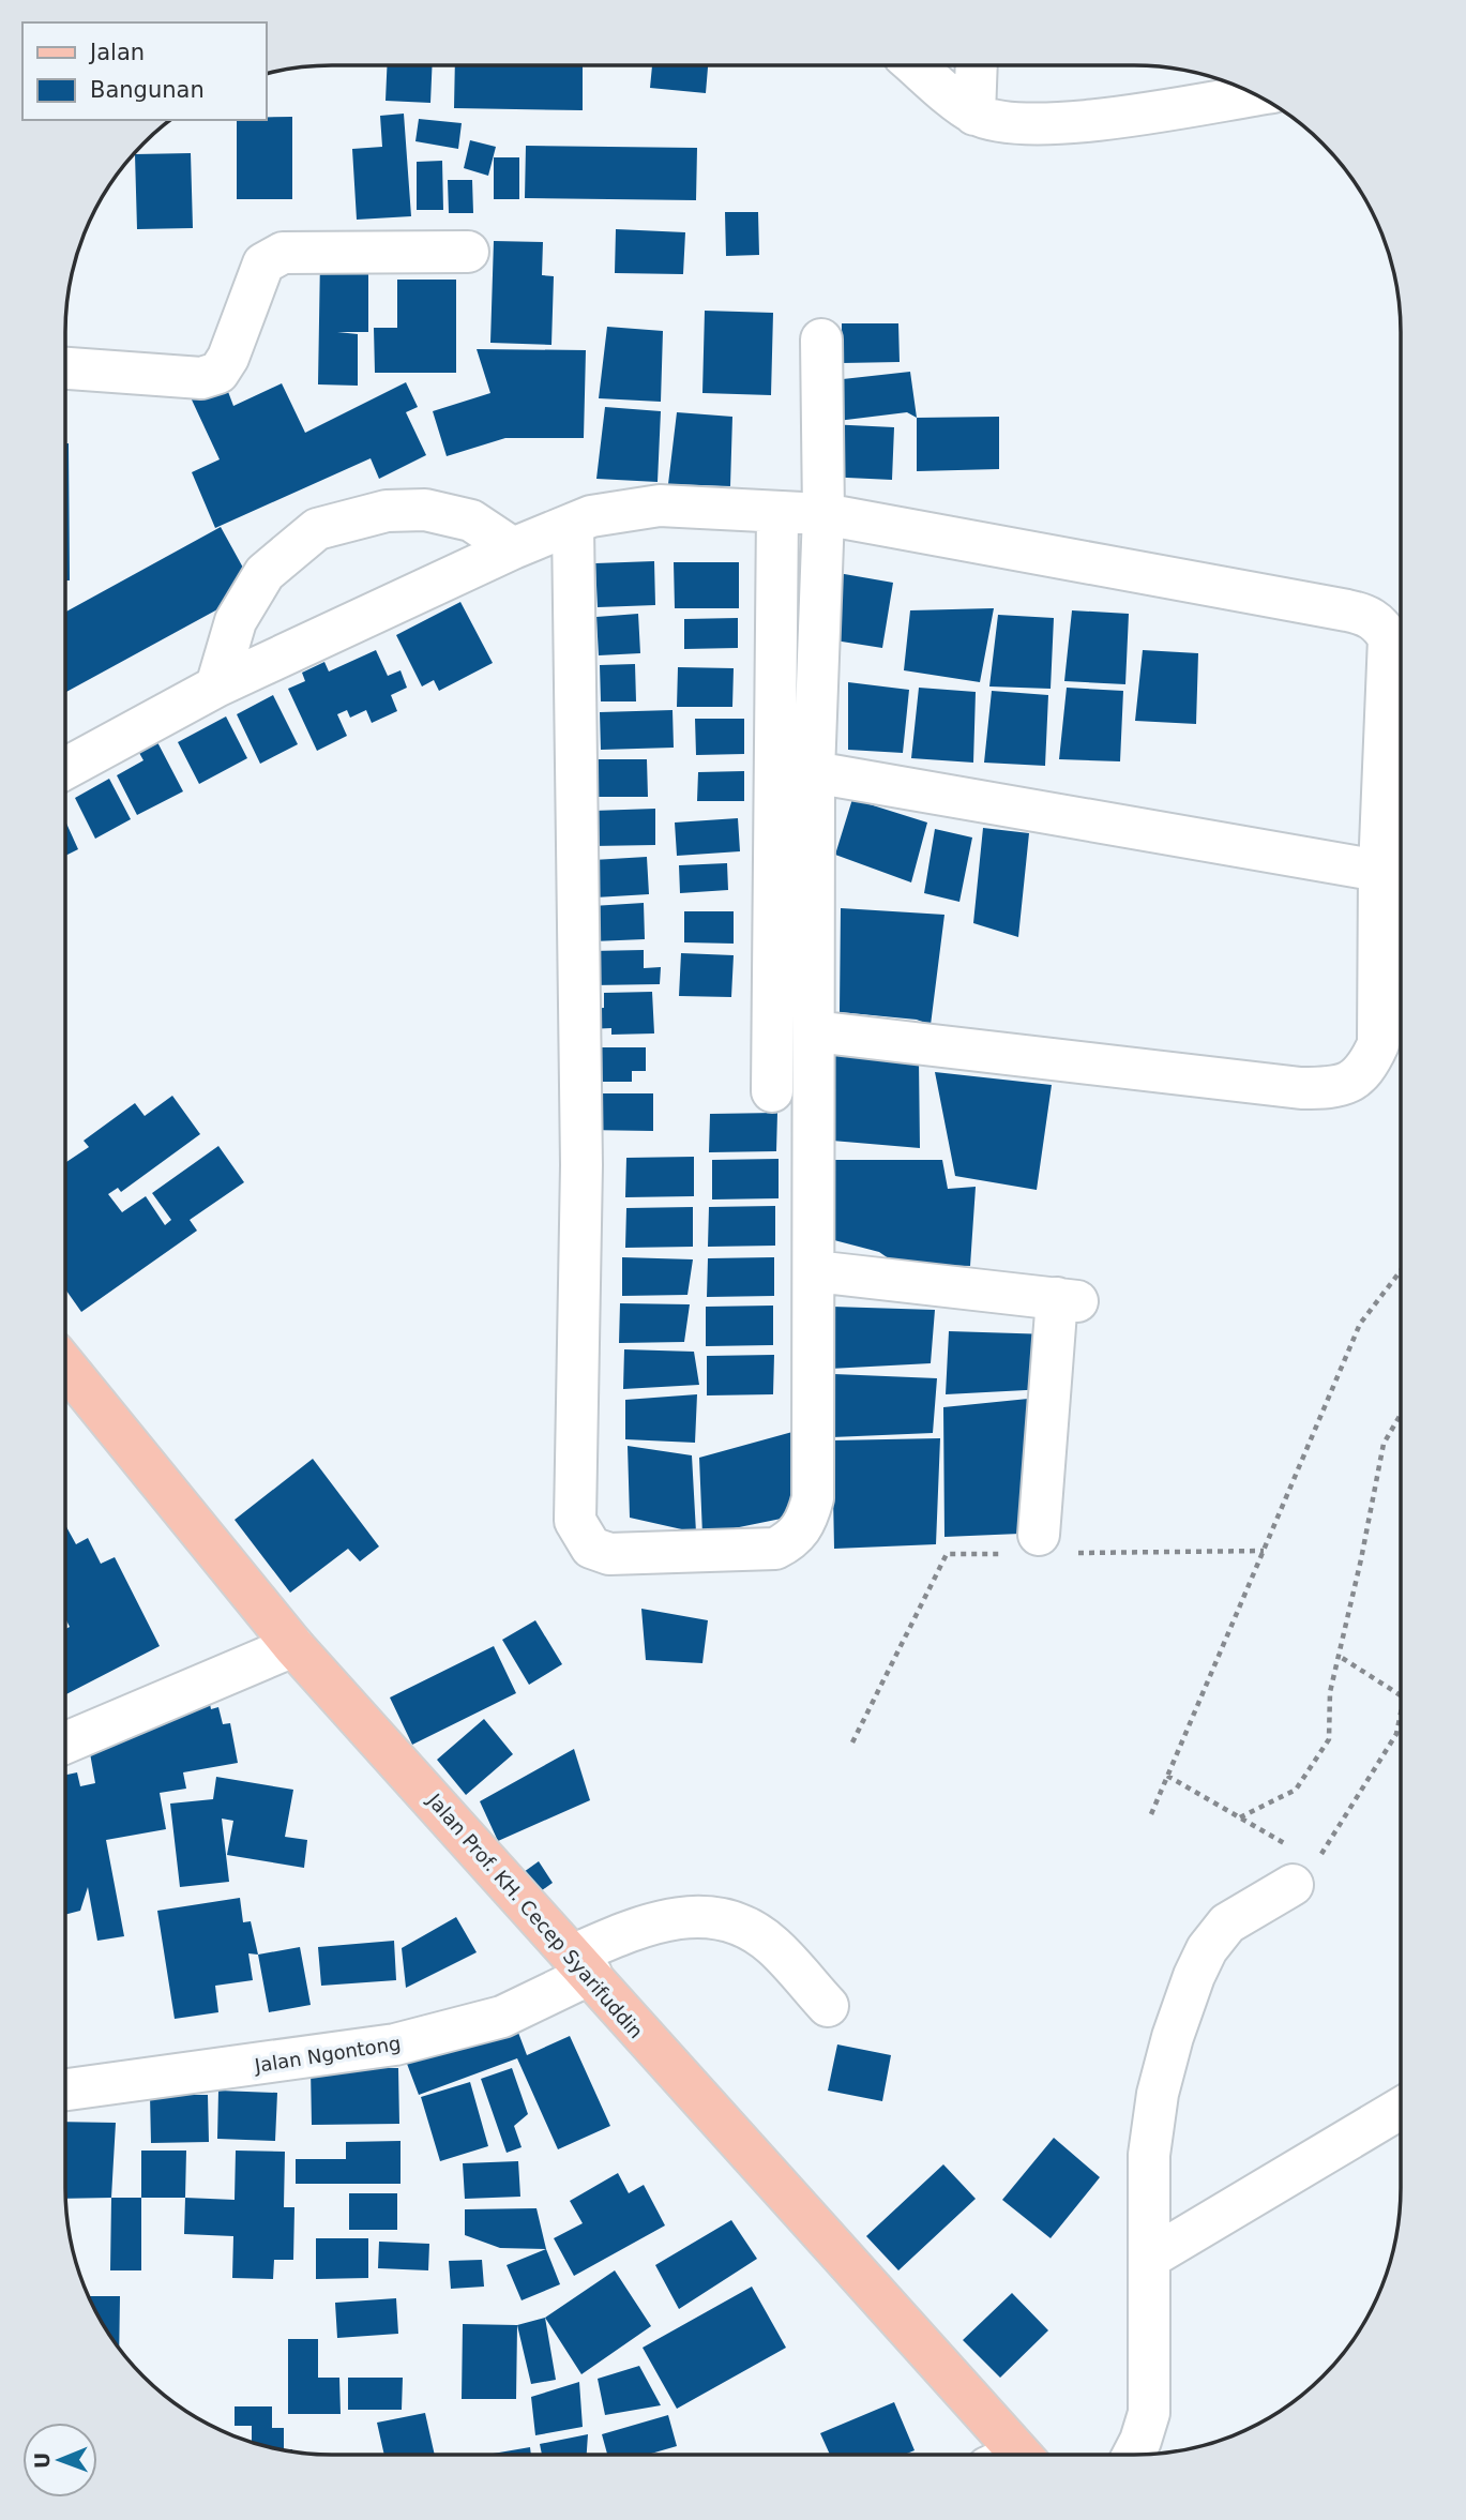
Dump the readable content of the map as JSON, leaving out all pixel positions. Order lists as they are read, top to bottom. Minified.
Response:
{"streets":{"main road":["Jalan Prof. KH. Cecep Syarifuddin"],"street":["Jalan Ngontong"]},"crossings":[["Jalan Prof. KH. Cecep Syarifuddin","Jalan Ngontong"]],"legend":["Jalan","Bangunan"],"north":"left"}
